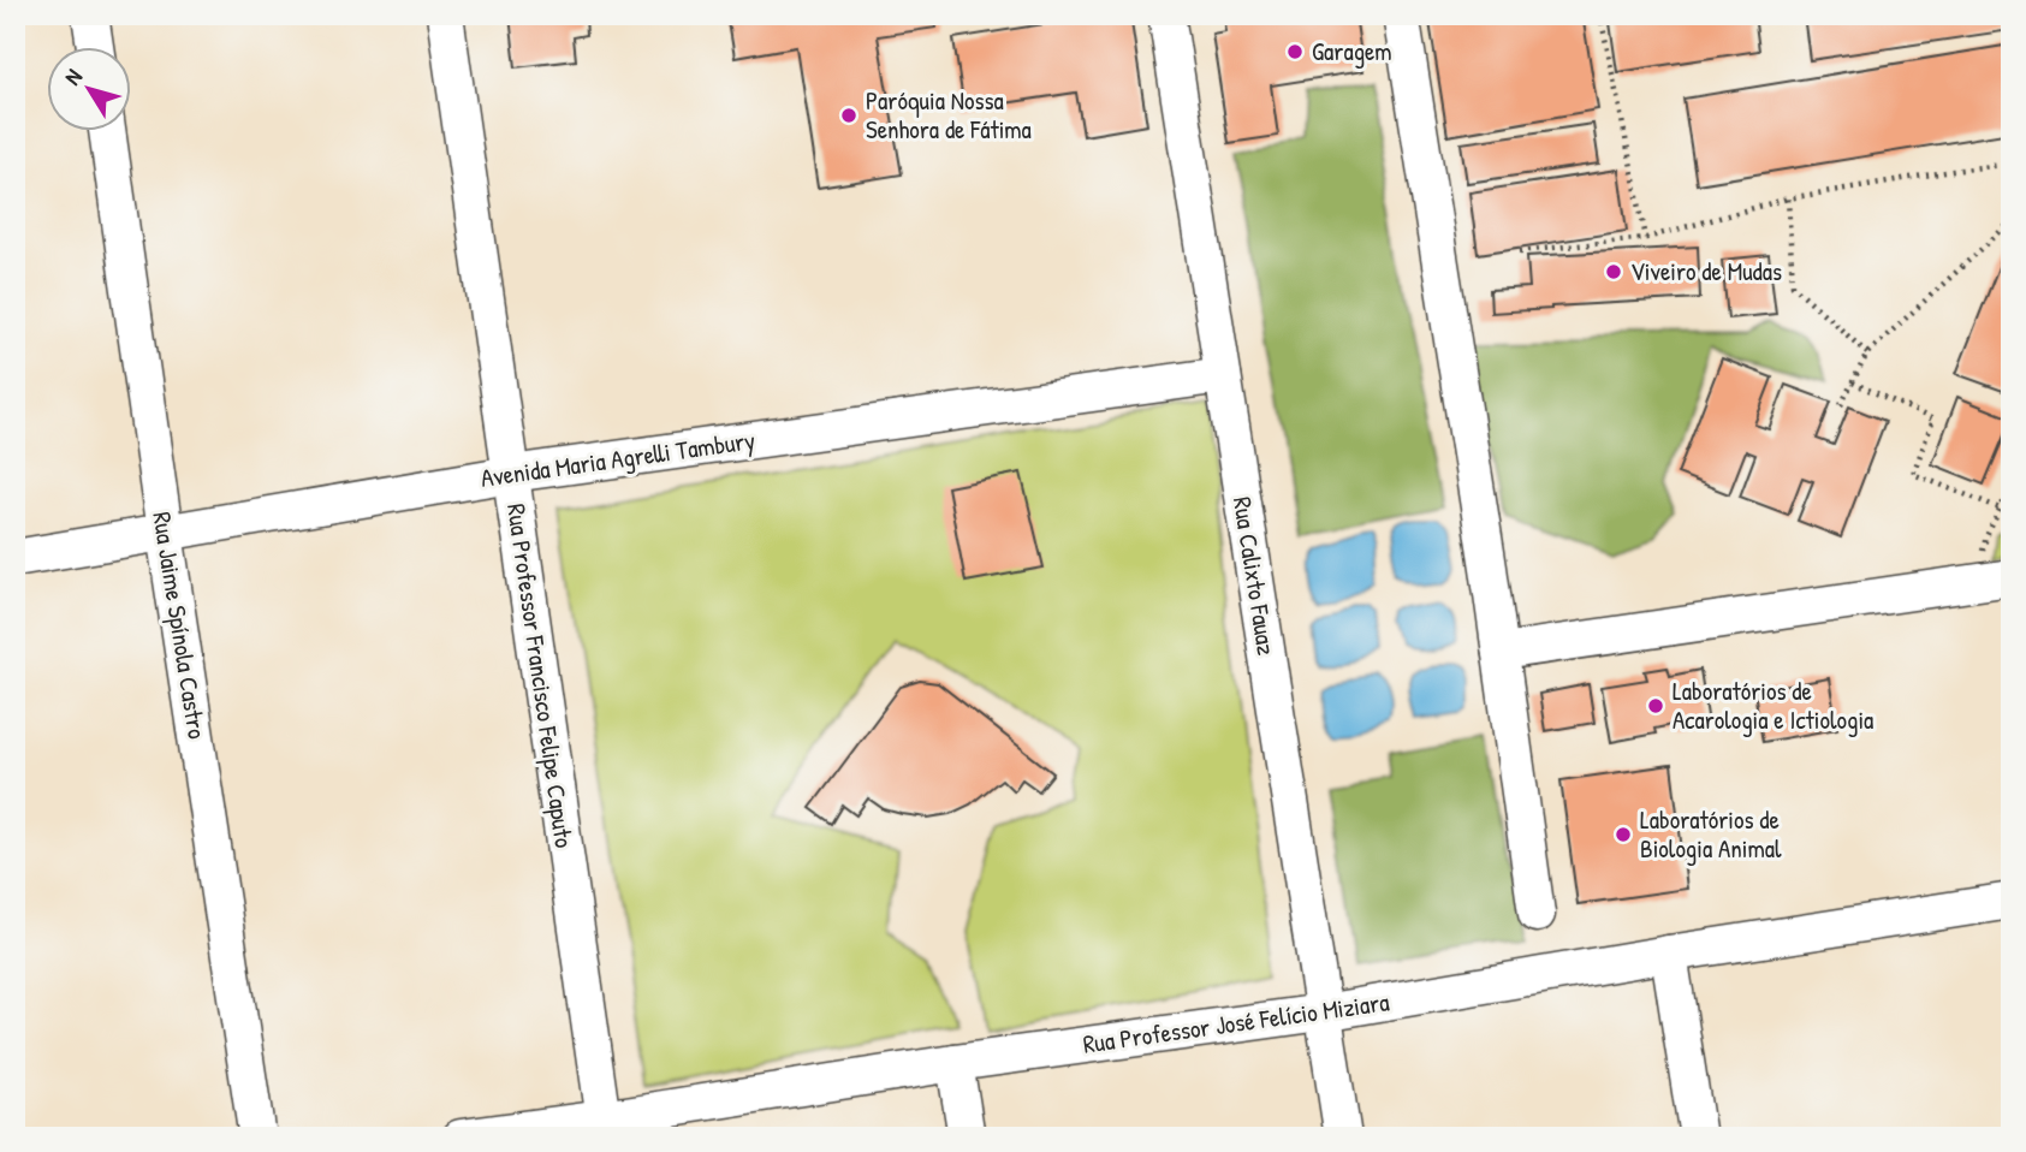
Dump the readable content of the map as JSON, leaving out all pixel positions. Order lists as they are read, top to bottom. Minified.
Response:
{"streets":{"street":["Avenida Maria Agrelli Tambury","Rua Calixto Fauaz","Rua Jaime Spínola Castro","Rua Professor Francisco Felipe Caputo","Rua Professor José Felício Miziara"]},"crossings":[["Avenida Maria Agrelli Tambury","Rua Calixto Fauaz"],["Avenida Maria Agrelli Tambury","Rua Jaime Spínola Castro"],["Avenida Maria Agrelli Tambury","Rua Professor Francisco Felipe Caputo"],["Rua Calixto Fauaz","Rua Professor José Felício Miziara"],["Rua Professor Francisco Felipe Caputo","Rua Professor José Felício Miziara"]],"places":["Garagem","Paróquia Nossa Senhora de Fátima","Viveiro de Mudas","Laboratórios de Acarologia e Ictiologia","Laboratórios de Biologia Animal"],"north":"top left"}
